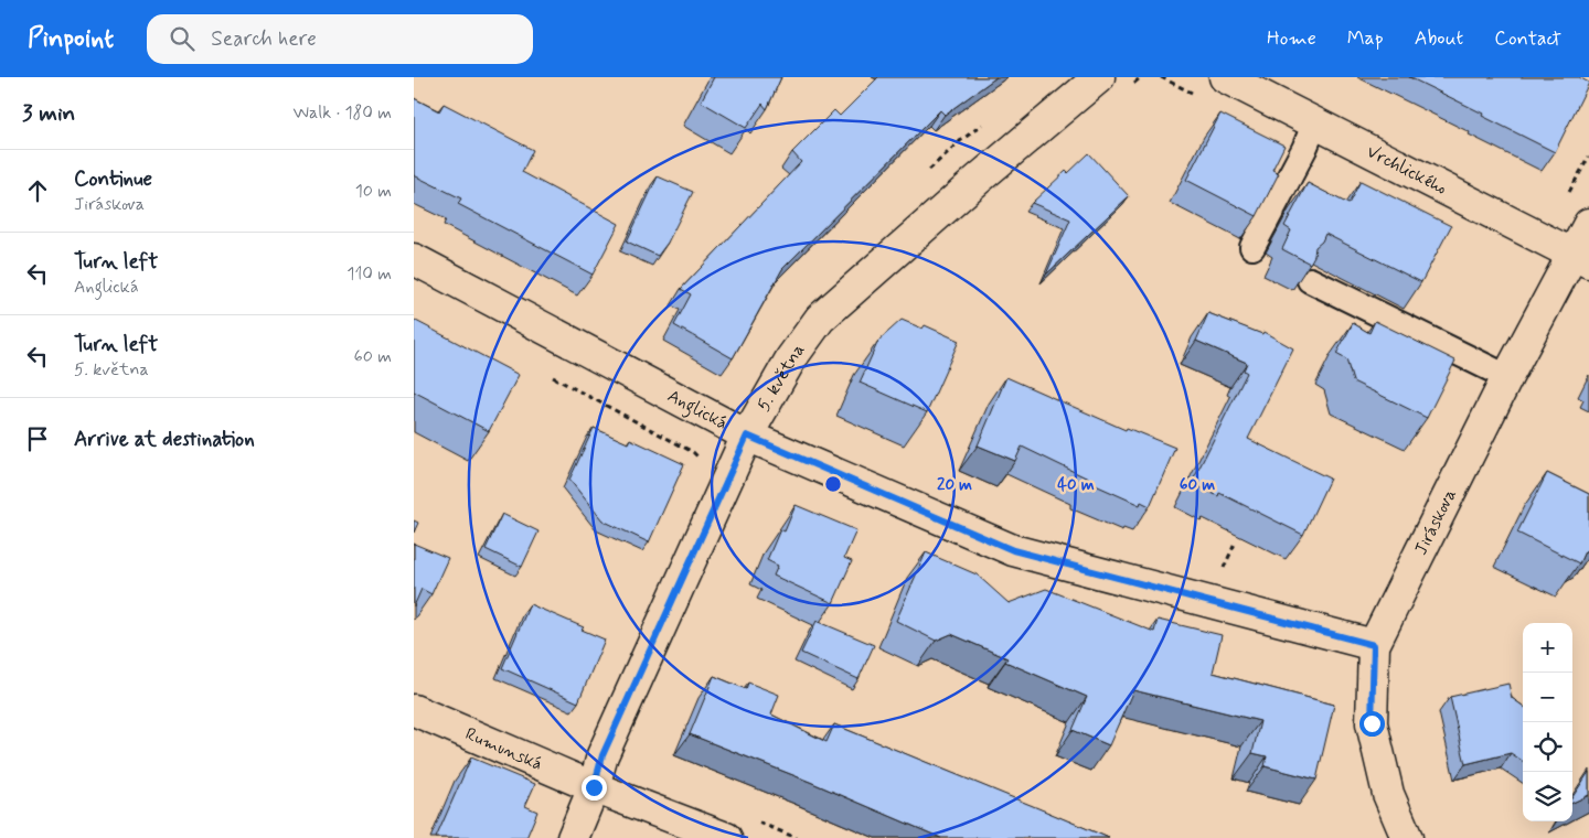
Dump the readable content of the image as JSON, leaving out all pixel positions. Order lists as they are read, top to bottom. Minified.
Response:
{"streets":{"street":["Vrchlického","5. května","Anglická","Jiráskova","Rumunská"]},"crossings":[["Vrchlického","Jiráskova"],["5. května","Anglická"],["5. května","Rumunská"],["Anglická","Jiráskova"]],"page":{"header":"Pinpoint","search":"Search here","nav":["Home","Map","About","Contact"],"heading":["3 min","Walk · 180 m"],"list":[["Continue","Jiráskova","10 m"],["Turn left","Anglická","110 m"],["Turn left","5. května","60 m"],"Arrive at destination"],"map_buttons":["+","−"]},"rings":["20 m","40 m","60 m"]}
